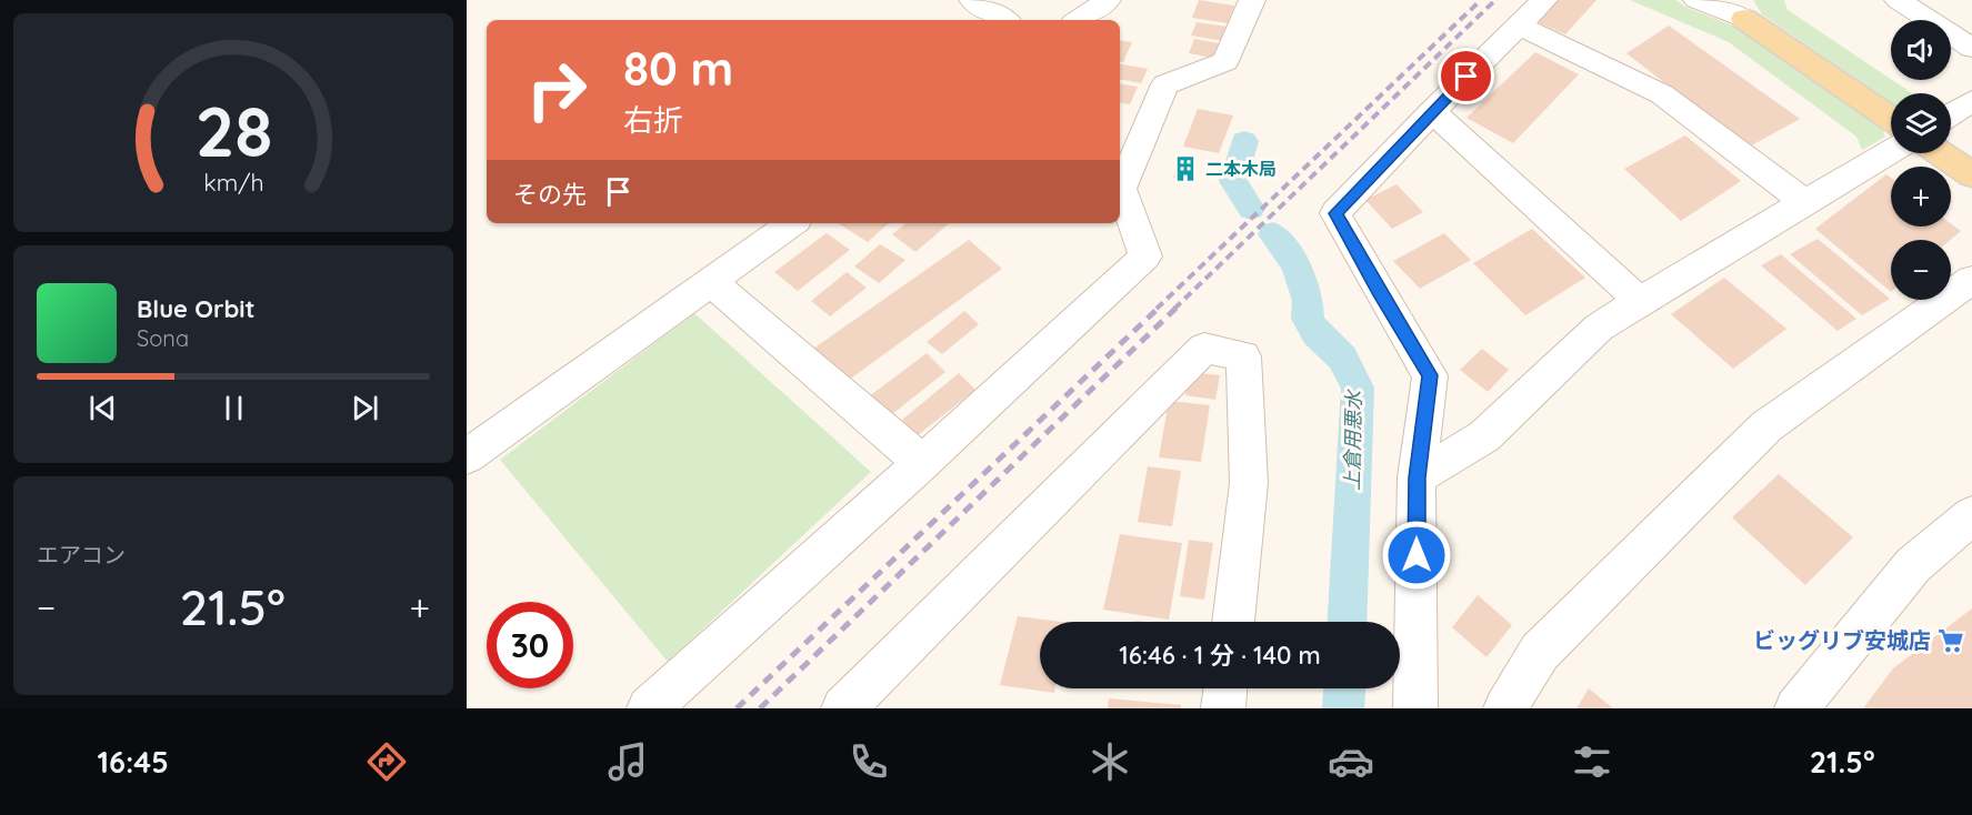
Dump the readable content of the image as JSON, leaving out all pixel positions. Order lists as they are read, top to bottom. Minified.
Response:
{"water":["上倉用悪水"],"places":{"building":["二本木局"],"supermarket":["ビッグリブ安城店"]},"page":{"map_buttons":["+","−"],"turn":["80 m","右折"],"then":"その先","song":["Blue Orbit","Sona"],"tile":"エアコン","heat":["−","21.5°","+"],"limit":"30","trip":"16:46 · 1 分 · 140 m","tabs":["16:45","21.5°"],"gauge":["28","km/h"]}}
